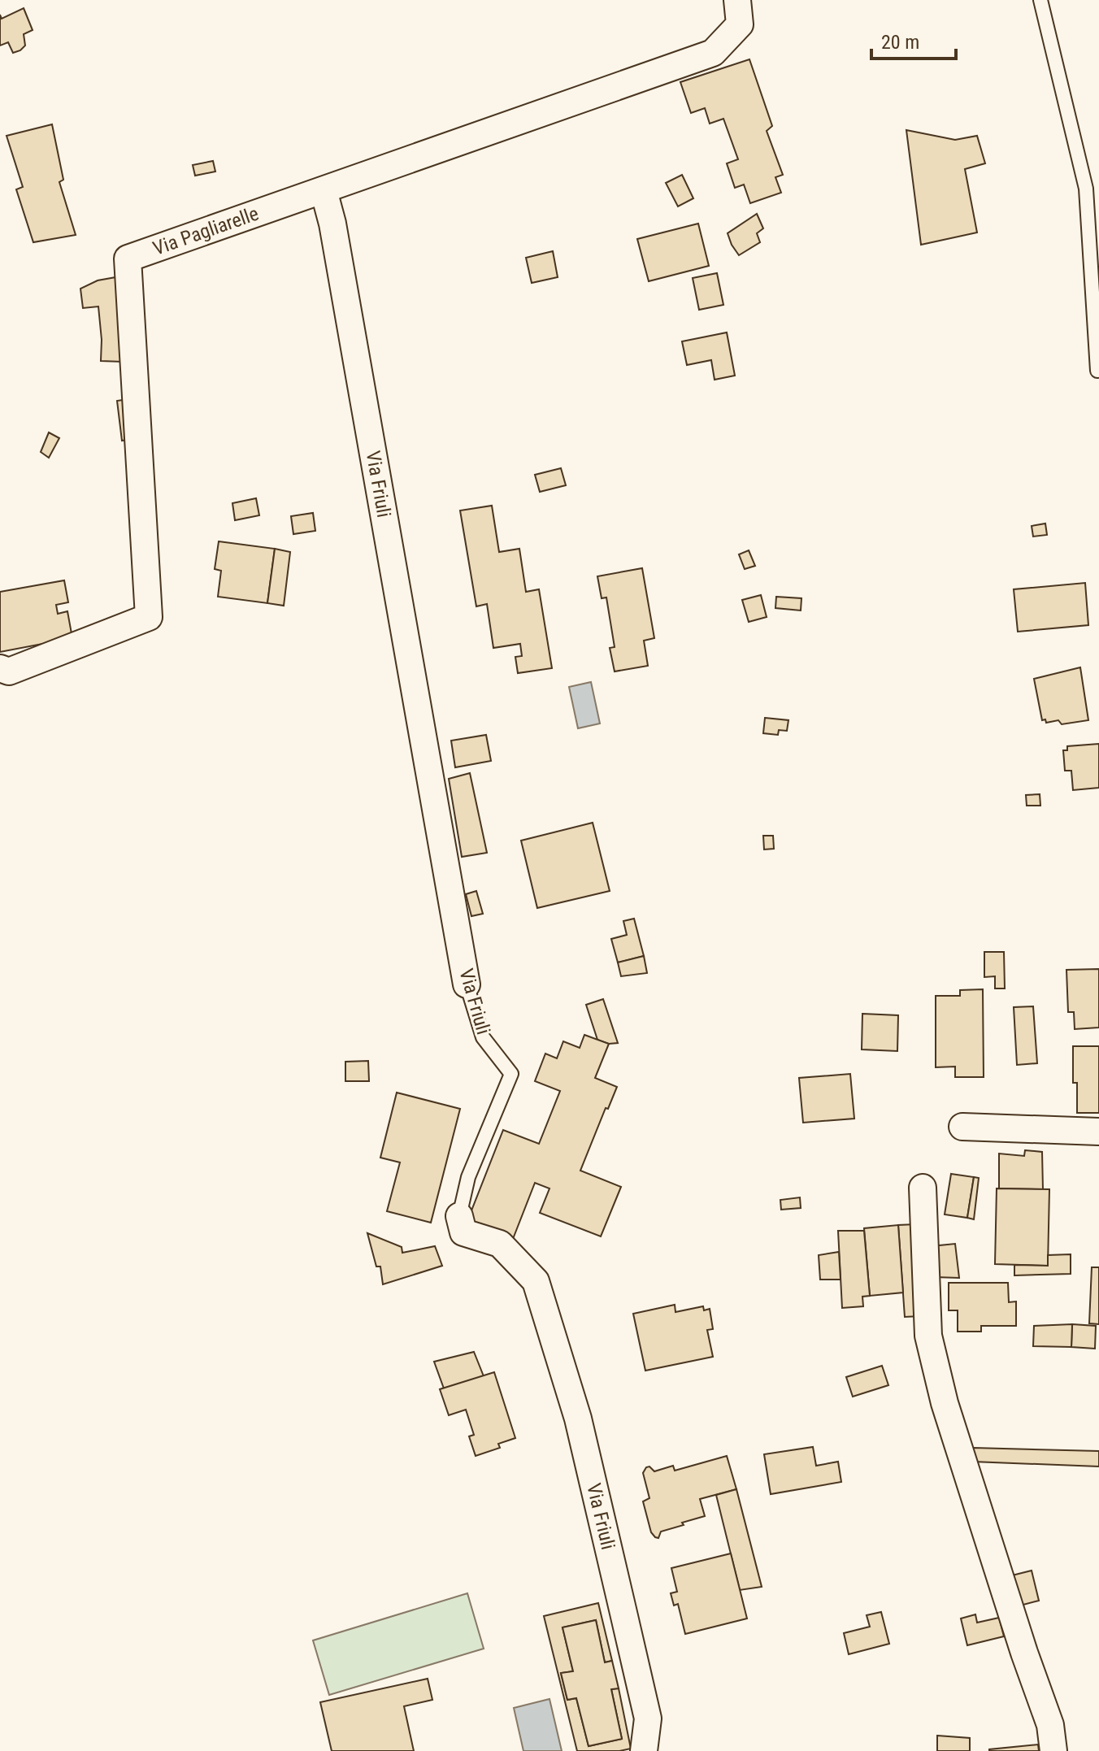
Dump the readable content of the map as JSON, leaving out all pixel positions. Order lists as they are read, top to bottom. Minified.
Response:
{"streets":{"street":["Via Pagliarelle","Via Friuli"]},"crossings":[["Via Pagliarelle","Via Friuli"]],"scale_bar":"20 m"}
